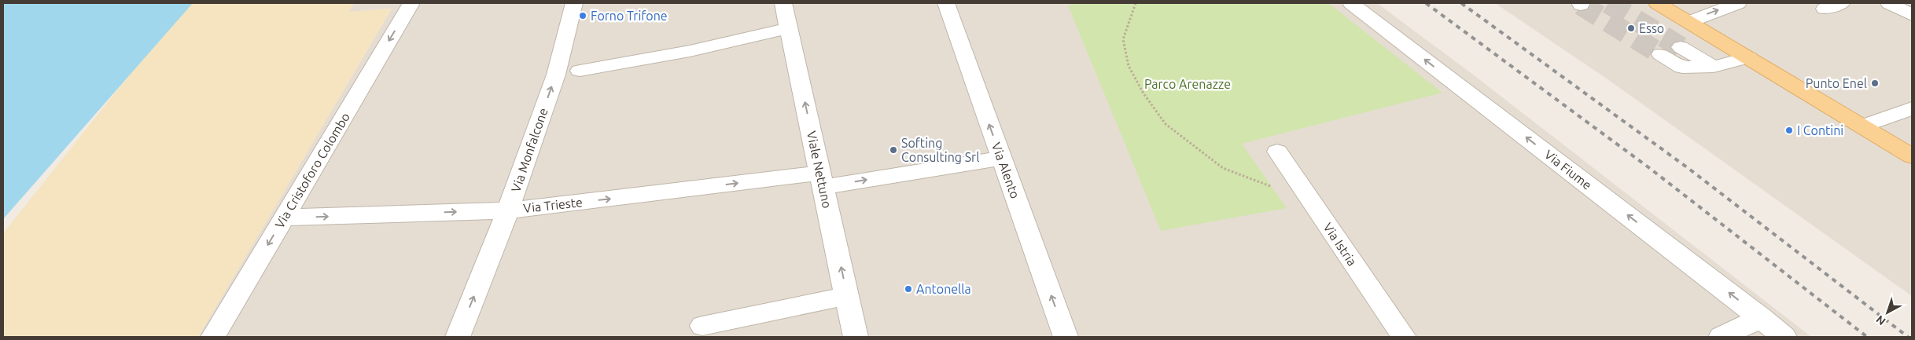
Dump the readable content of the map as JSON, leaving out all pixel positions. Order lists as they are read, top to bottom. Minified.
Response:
{"streets":{"street":["Via Monfalcone","Viale Nettuno","Via Fiume","Via Cristoforo Colombo","Via Alento","Via Trieste","Via Istria"]},"crossings":[["Via Monfalcone","Via Trieste"],["Viale Nettuno","Via Trieste"],["Via Cristoforo Colombo","Via Trieste"],["Via Alento","Via Trieste"]],"one_way":["Via Monfalcone","Viale Nettuno","Via Fiume","Via Cristoforo Colombo","Via Alento"],"parks":["Parco Arenazze"],"places":["Forno Trifone","Esso","Punto Enel","I Contini","Softing Consulting Srl","Antonella"],"north":"bottom left"}
